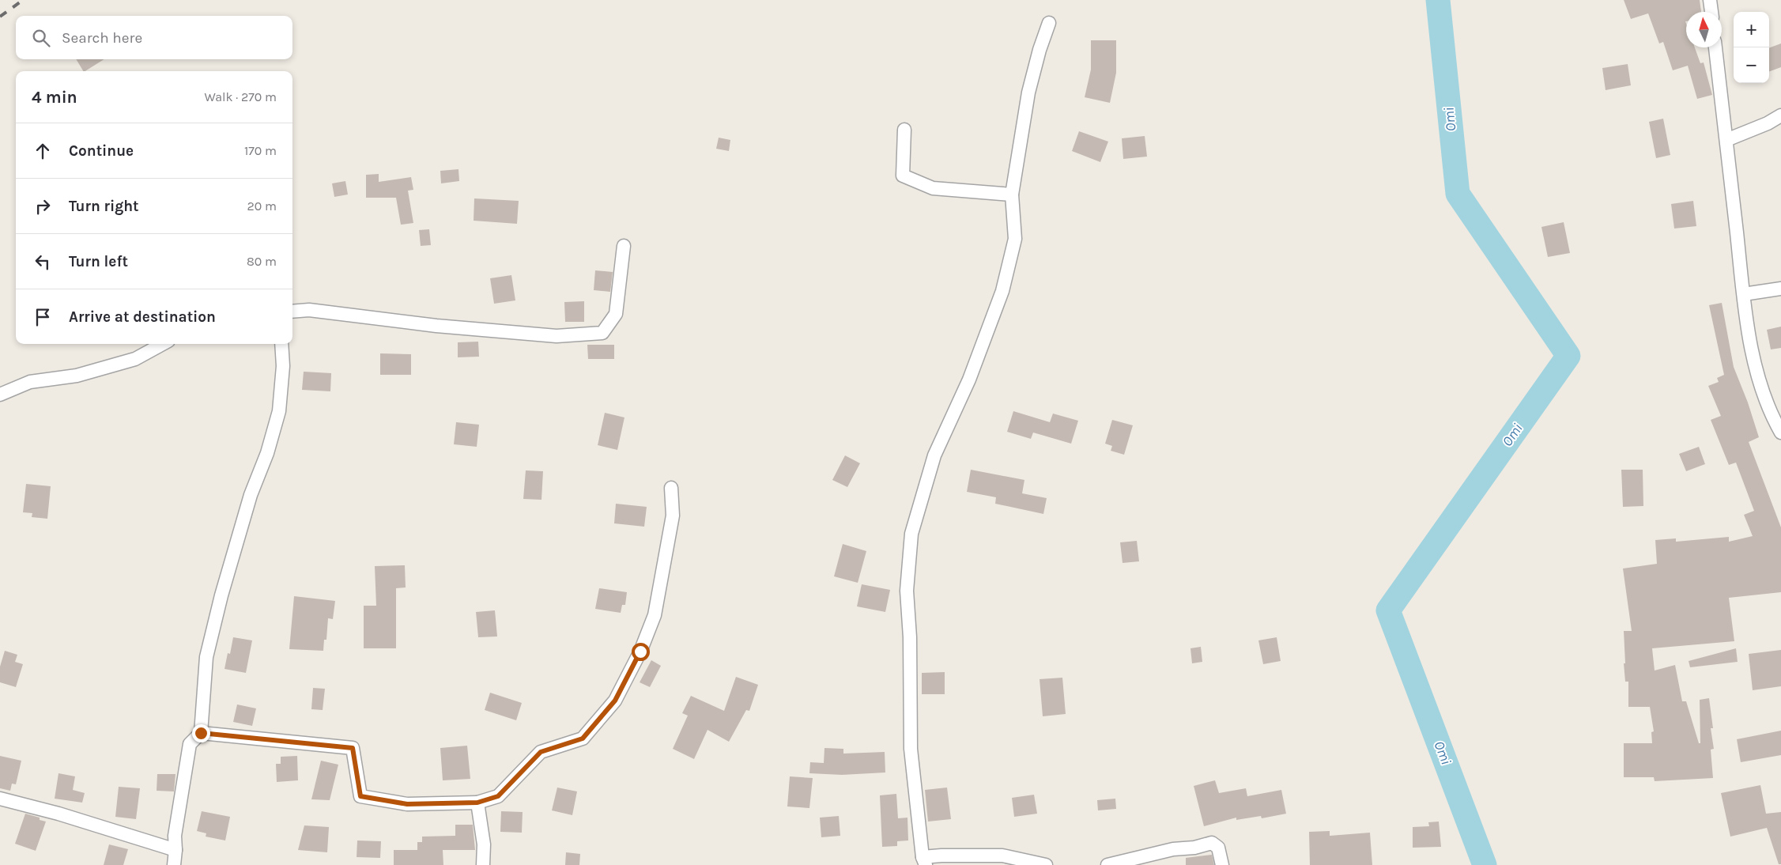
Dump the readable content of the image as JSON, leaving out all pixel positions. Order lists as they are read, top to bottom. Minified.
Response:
{"water":["Omi"],"north":"top","page":{"map_buttons":["+","−"],"search":"Search here","heading":["4 min","Walk · 270 m"],"list":[["Continue","170 m"],["Turn right","20 m"],["Turn left","80 m"],"Arrive at destination"]}}
